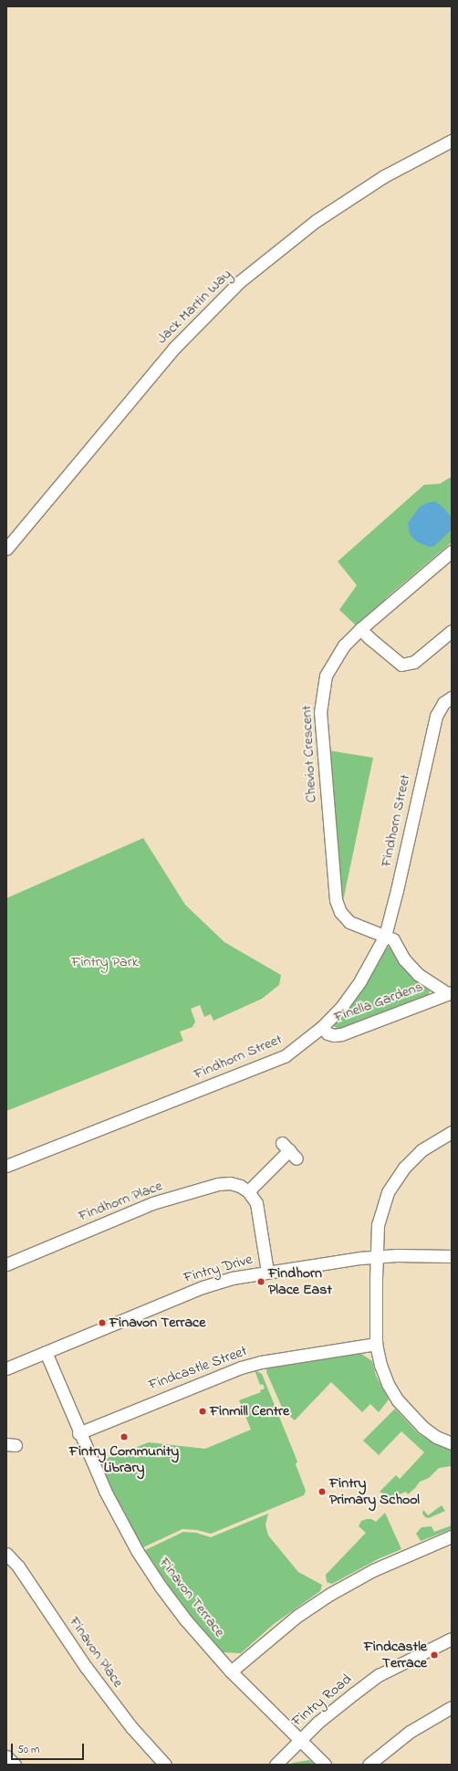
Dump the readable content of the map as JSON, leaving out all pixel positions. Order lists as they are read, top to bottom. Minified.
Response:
{"streets":{"street":["Jack Martin Way","Cheviot Crescent","Findhorn Street","Finella Gardens","Findhorn Place","Fintry Drive","Findcastle Street","Finavon Terrace","Finavon Place","Fintry Road"]},"crossings":[["Cheviot Crescent","Findhorn Street"],["Cheviot Crescent","Finella Gardens"],["Findhorn Street","Finella Gardens"],["Fintry Drive","Finavon Terrace"],["Findcastle Street","Finavon Terrace"],["Finavon Terrace","Fintry Road"]],"parks":["Fintry Park"],"places":["Findhorn Place East","Finavon Terrace","Finmill Centre","Fintry Community Library","Fintry Primary School","Findcastle Terrace"],"scale_bar":"50 m"}
